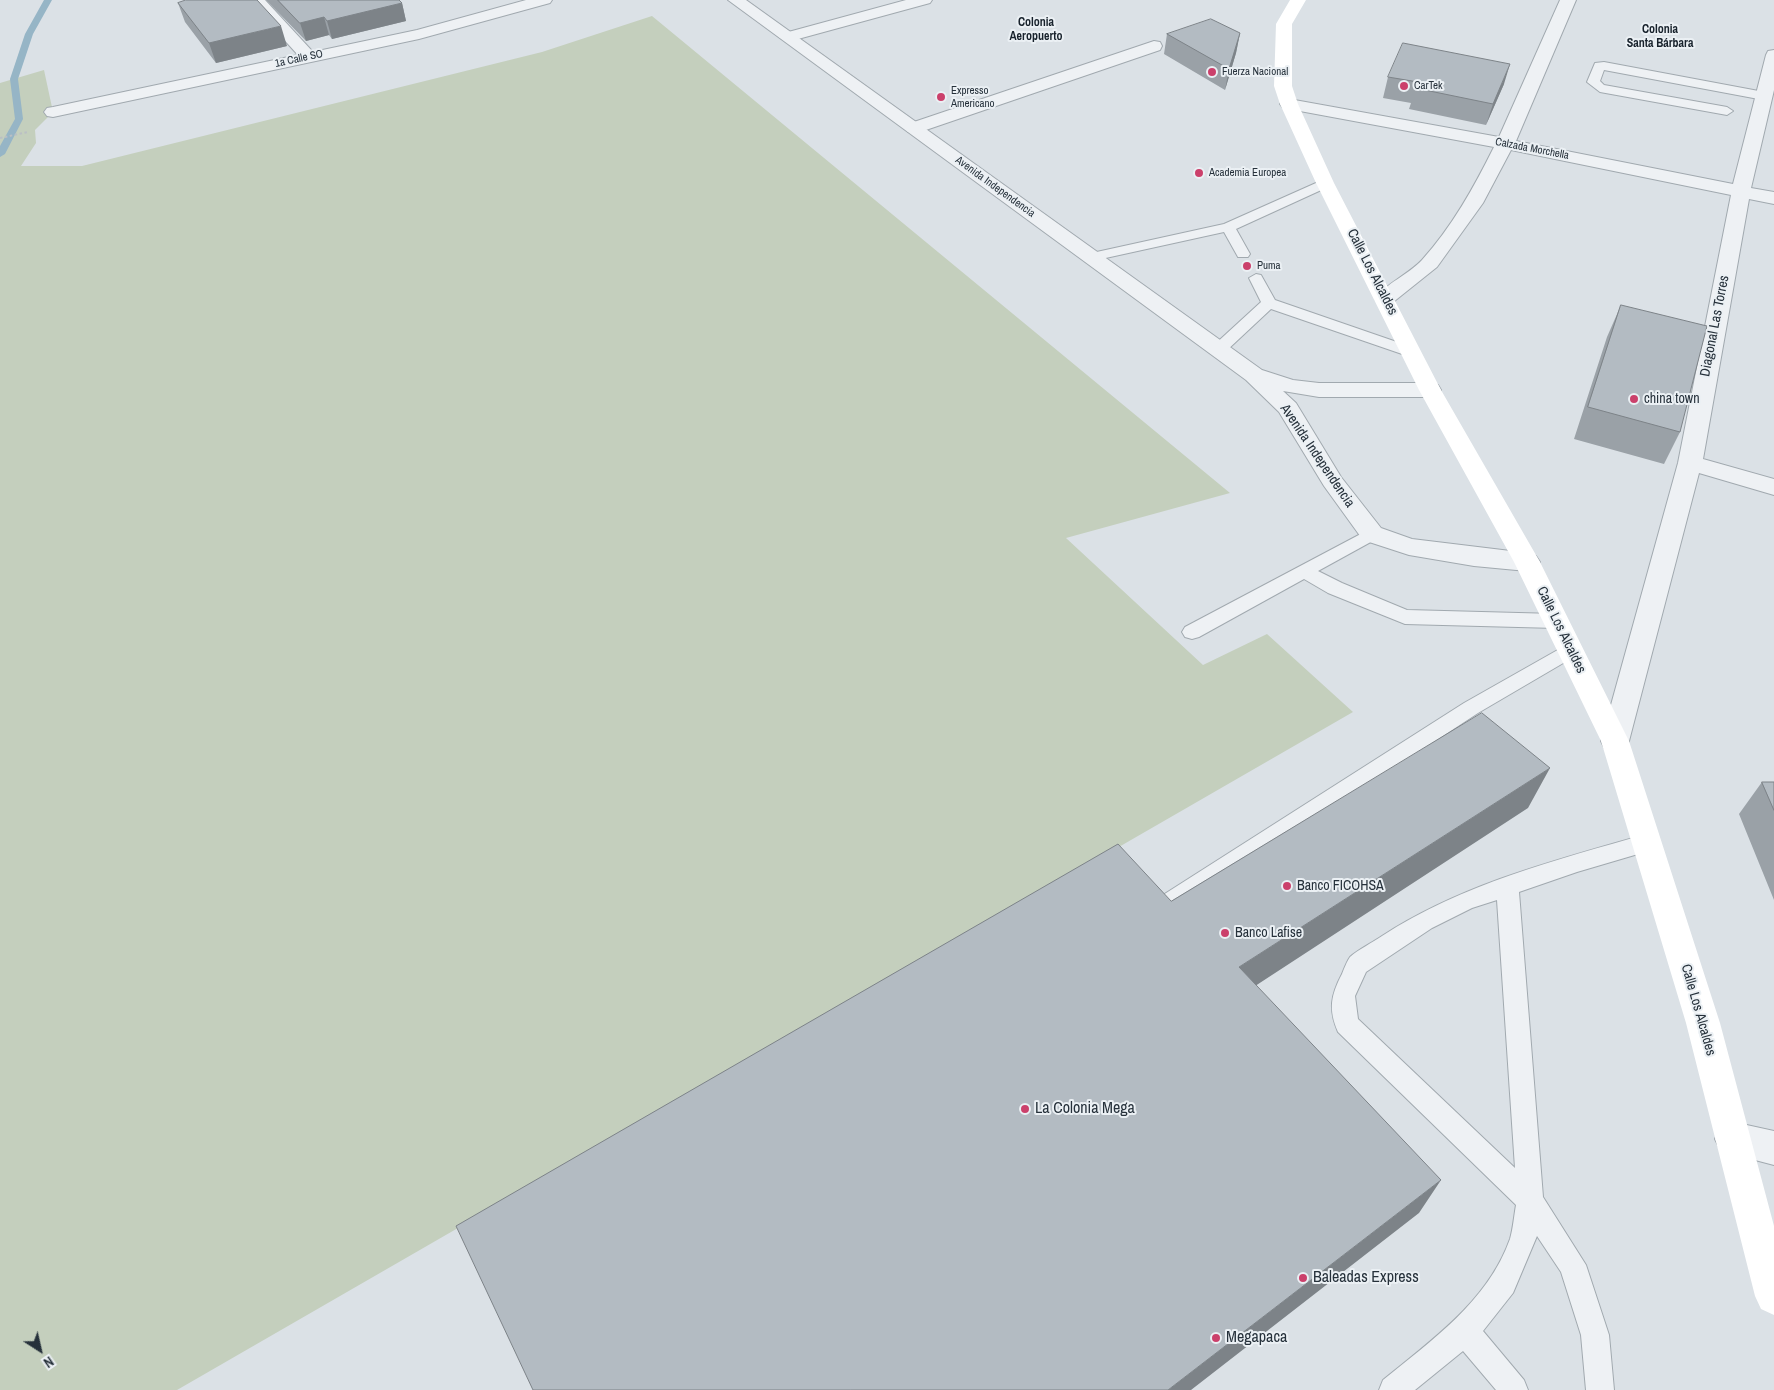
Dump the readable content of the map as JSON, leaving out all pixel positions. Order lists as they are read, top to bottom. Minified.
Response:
{"streets":{"main road":["Calle Los Alcaldes"],"street":["1a Calle SO","Calzada Morchella","Avenida Independencia","Diagonal Las Torres"]},"crossings":[["Calzada Morchella","Calle Los Alcaldes"],["Calzada Morchella","Diagonal Las Torres"],["Avenida Independencia","Calle Los Alcaldes"],["Calle Los Alcaldes","Diagonal Las Torres"]],"districts":["Colonia Aeropuerto","Colonia Santa Bárbara"],"places":["Fuerza Nacional","CarTek","Expresso Americano","Academia Europea","Puma","china town","Banco FICOHSA","Banco Lafise","La Colonia Mega","Baleadas Express","Megapaca"],"north":"bottom right"}
